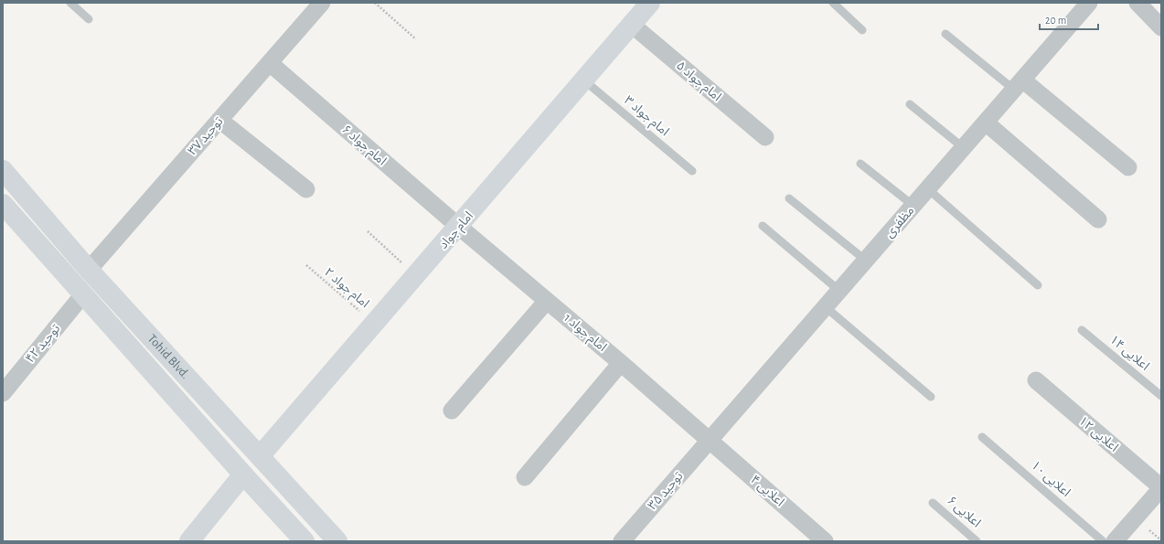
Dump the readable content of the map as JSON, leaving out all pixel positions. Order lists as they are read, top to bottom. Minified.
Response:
{"streets":{"main road":["امام جواد","Tohid Blvd."],"street":["امام جواد ۵","توحید ۳۷","امام جواد ۶","مظفری","امام جواد 1","توحید ۴۲","اعلایی ۱۲","توحید ۳۵","اعلایی ۴"],"lane":["امام جواد ۳","اعلایی ۱۴","اعلایی ۱۰","اعلایی ۶"],"path":["امام جواد ۲"]},"crossings":[["امام جواد ۵","امام جواد"],["امام جواد ۳","امام جواد"],["توحید ۳۷","امام جواد ۶"],["توحید ۳۷","Tohid Blvd."],["امام جواد ۶","امام جواد"],["امام جواد ۶","امام جواد 1"],["مظفری","امام جواد 1"],["مظفری","توحید ۳۵"],["مظفری","اعلایی ۴"],["امام جواد","امام جواد ۲"],["امام جواد","امام جواد 1"],["امام جواد","Tohid Blvd."],["امام جواد 1","توحید ۳۵"],["امام جواد 1","اعلایی ۴"],["توحید ۴۲","Tohid Blvd."],["توحید ۳۵","اعلایی ۴"]],"scale_bar":"20 m"}
